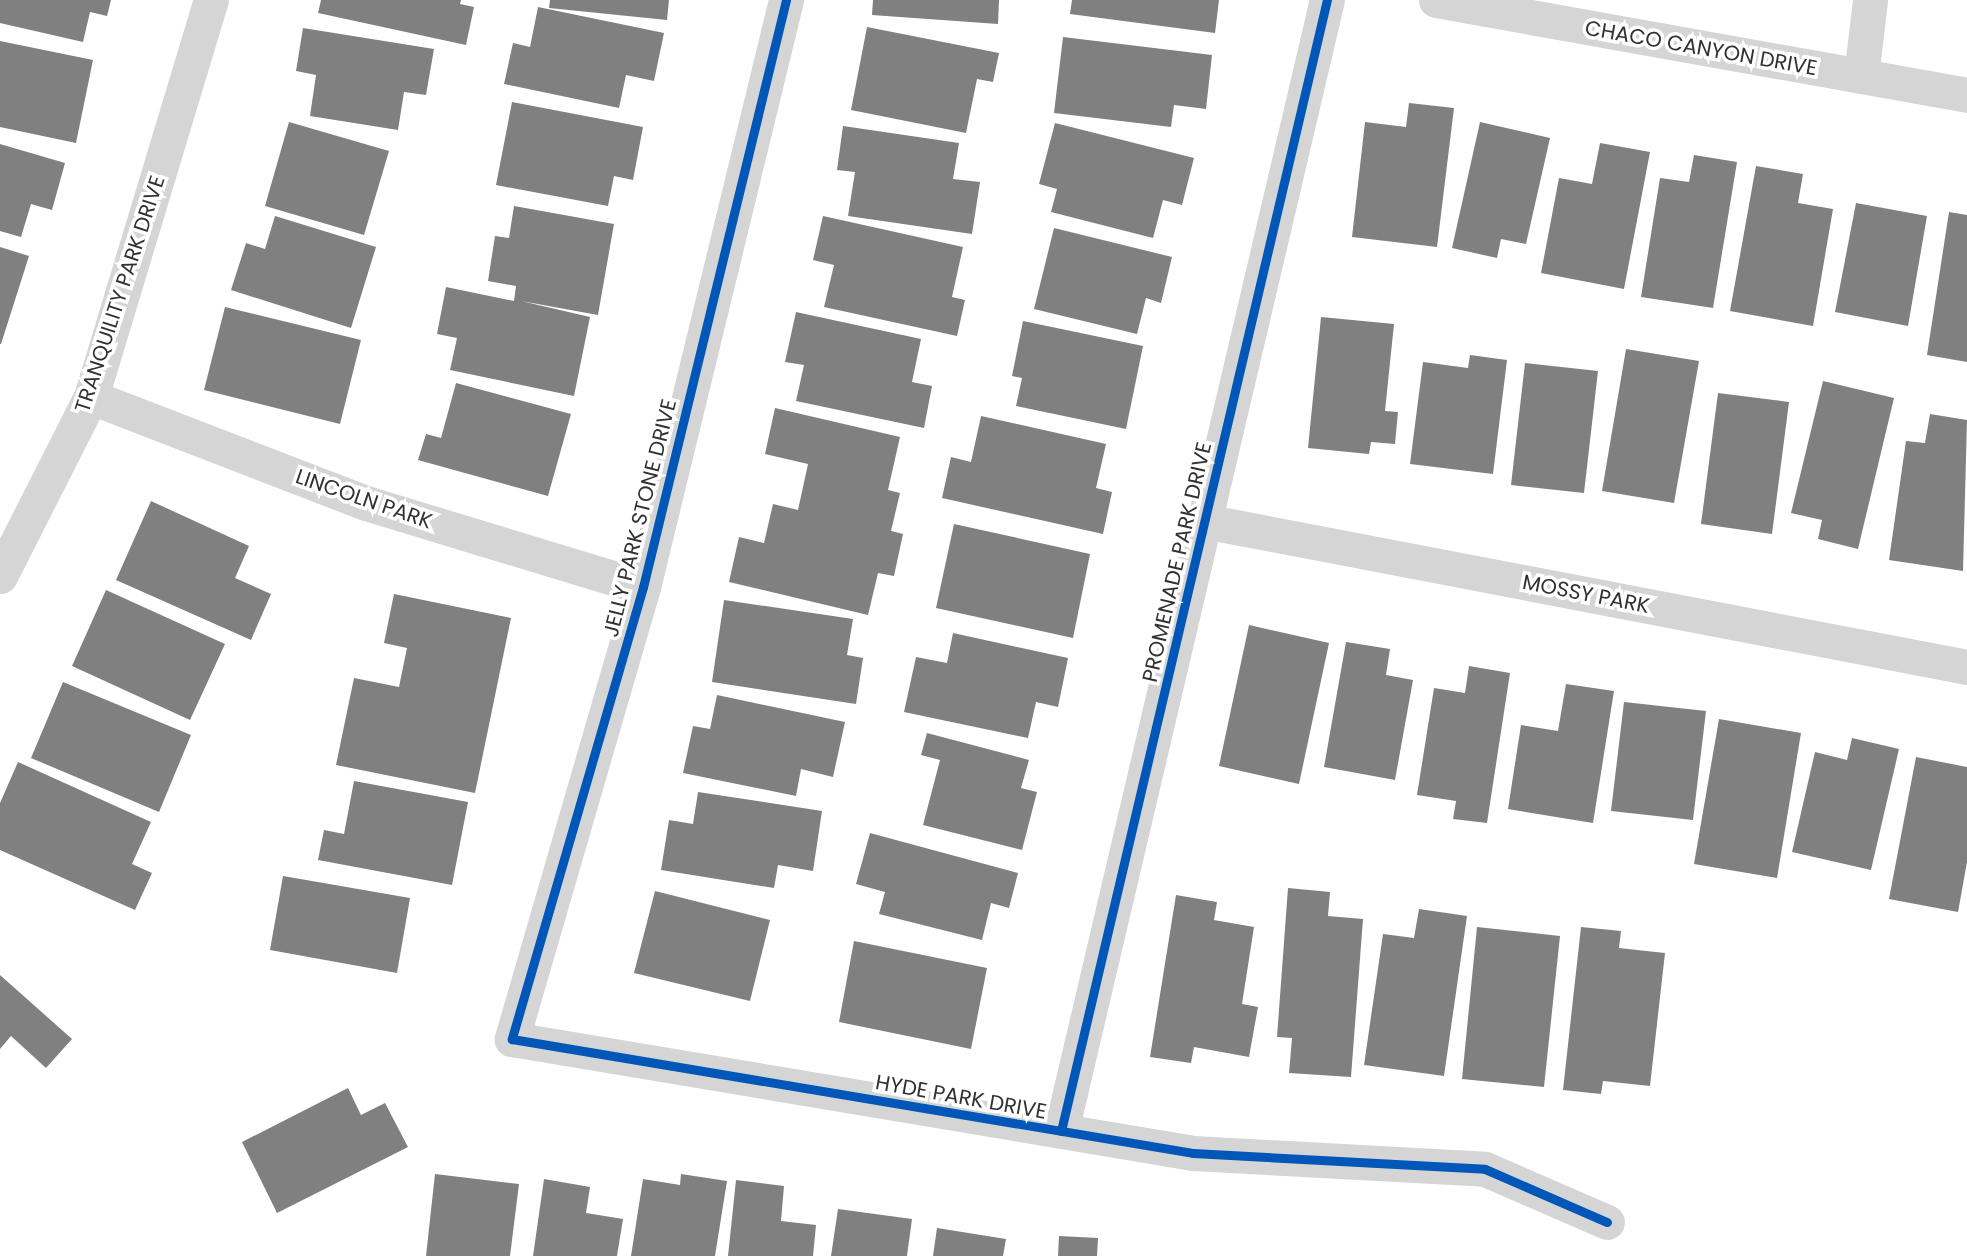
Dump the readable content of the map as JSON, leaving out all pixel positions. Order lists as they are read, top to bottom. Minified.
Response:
{"streets":{"street":["CHACO CANYON DRIVE","TRANQUILITY PARK DRIVE","LINCOLN PARK","JELLY PARK STONE DRIVE","PROMENADE PARK DRIVE","MOSSY PARK","HYDE PARK DRIVE"]},"crossings":[["TRANQUILITY PARK DRIVE","LINCOLN PARK"],["LINCOLN PARK","JELLY PARK STONE DRIVE"],["JELLY PARK STONE DRIVE","HYDE PARK DRIVE"],["PROMENADE PARK DRIVE","MOSSY PARK"],["PROMENADE PARK DRIVE","HYDE PARK DRIVE"]]}
